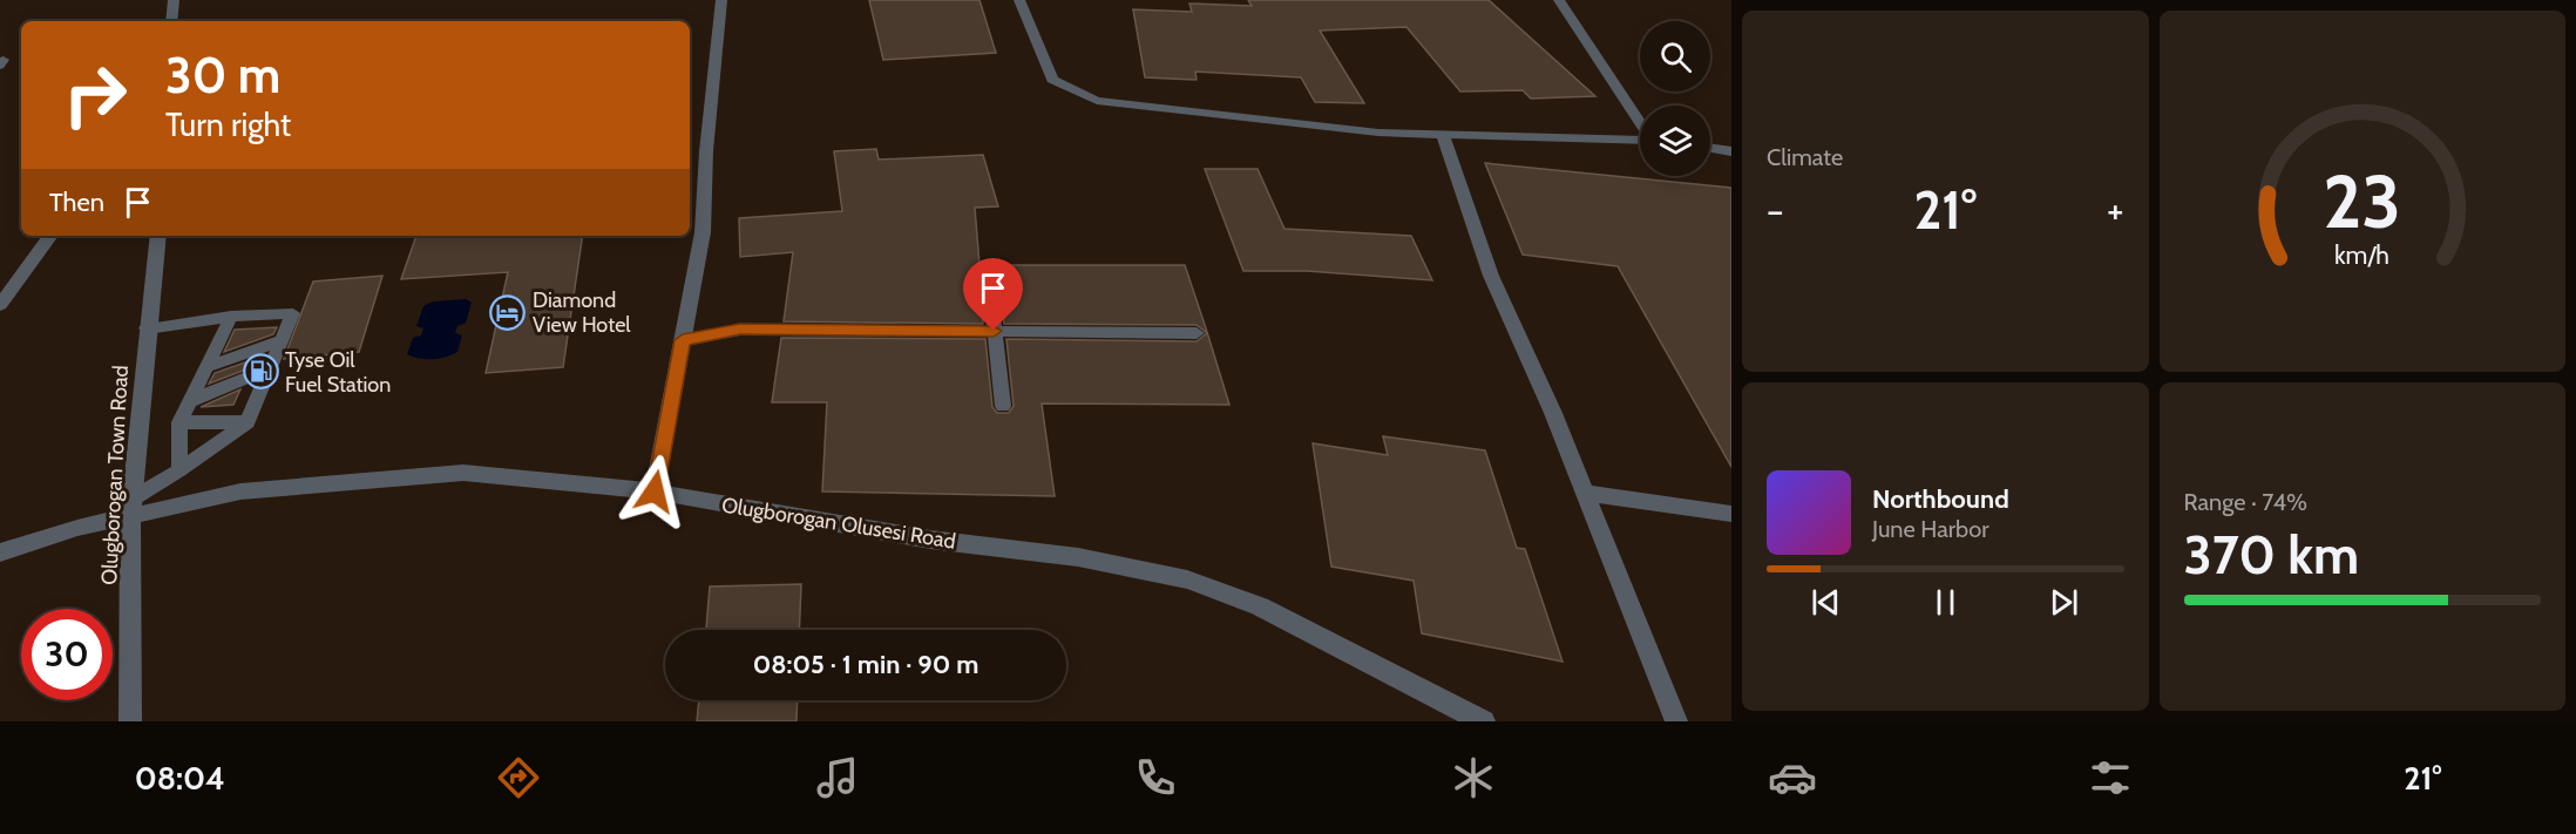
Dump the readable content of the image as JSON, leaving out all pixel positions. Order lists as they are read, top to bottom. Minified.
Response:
{"streets":{"street":["Olugborogan Town Road","Olugborogan Olusesi Road"]},"crossings":[["Olugborogan Town Road","Olugborogan Olusesi Road"]],"places":{"hotel":["Diamond View Hotel"],"fuel station":["Tyse Oil Fuel Station"]},"page":{"tile":["Climate",["Range · 74%","370 km"]],"turn":["30 m","Turn right"],"then":"Then","heat":["−","21°","+"],"song":["Northbound","June Harbor"],"limit":"30","trip":"08:05 · 1 min · 90 m","tabs":["08:04","21°"],"gauge":["23","km/h"]}}
